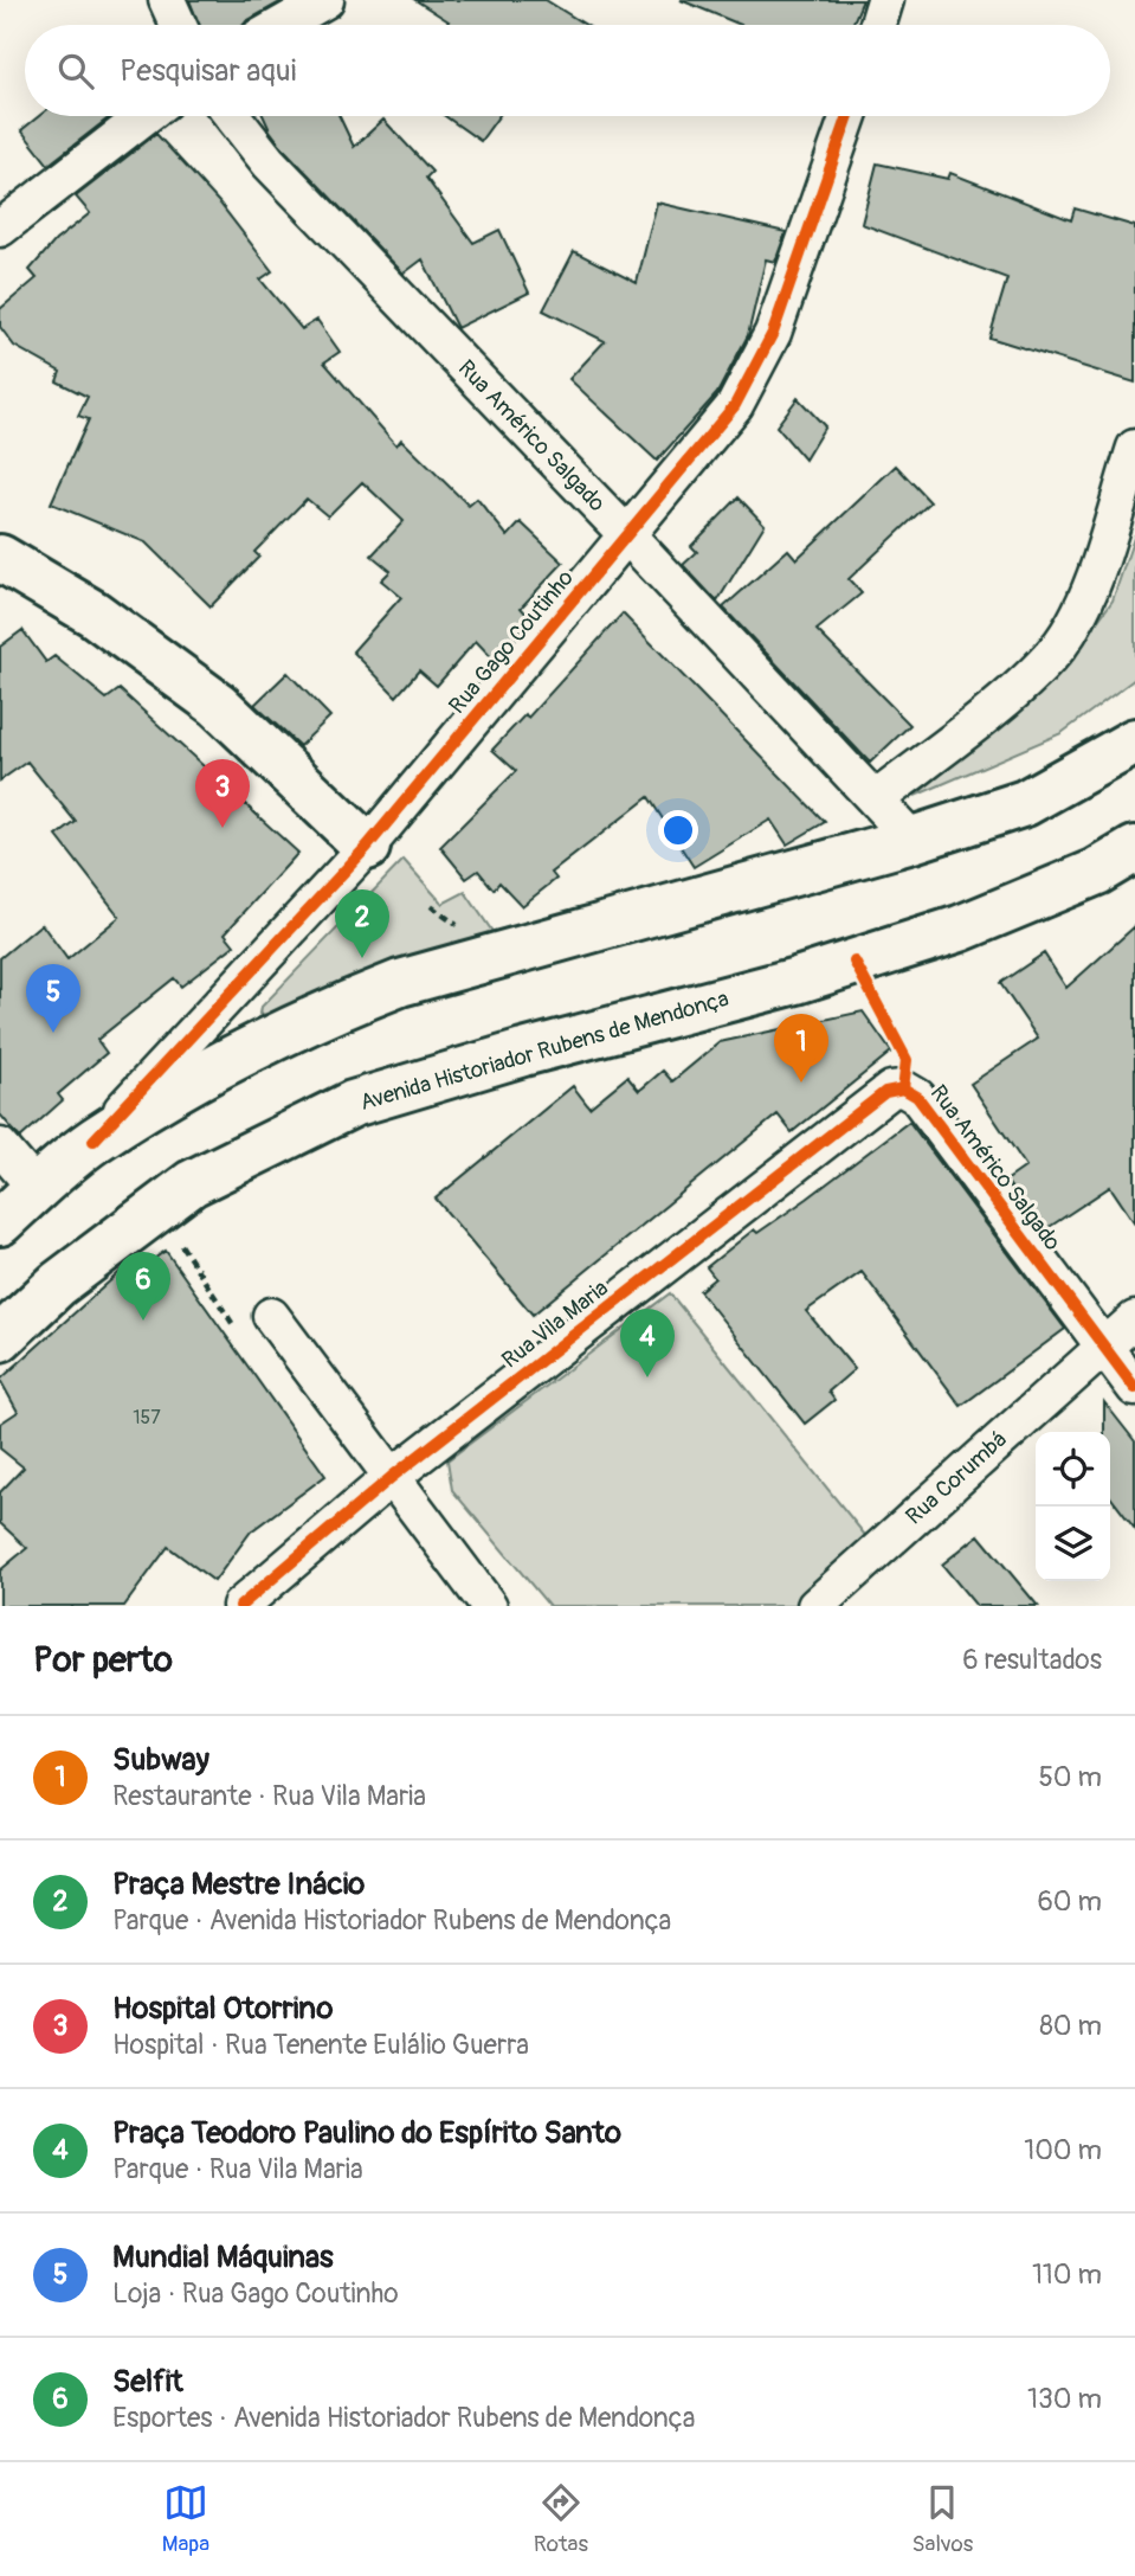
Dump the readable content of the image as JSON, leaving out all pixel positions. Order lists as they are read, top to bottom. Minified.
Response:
{"streets":{"main road":["Avenida Historiador Rubens de Mendonça"],"street":["Rua Américo Salgado","Rua Gago Coutinho","Rua Vila Maria","Rua Corumbá"]},"crossings":[["Rua Américo Salgado","Rua Gago Coutinho"],["Rua Américo Salgado","Avenida Historiador Rubens de Mendonça"],["Rua Américo Salgado","Rua Vila Maria"],["Rua Américo Salgado","Rua Corumbá"]],"house_numbers":["157"],"page":{"search":"Pesquisar aqui","pins":["3","2","5","1","6","4"],"heading":["Por perto","6 resultados"],"list":[{"mark":"1","name":"Subway","note":"Restaurante · Rua Vila Maria","value":"50 m"},{"mark":"2","name":"Praça Mestre Inácio","note":"Parque · Avenida Historiador Rubens de Mendonça","value":"60 m"},{"mark":"3","name":"Hospital Otorrino","note":"Hospital · Rua Tenente Eulálio Guerra","value":"80 m"},{"mark":"4","name":"Praça Teodoro Paulino do Espírito Santo","note":"Parque · Rua Vila Maria","value":"100 m"},{"mark":"5","name":"Mundial Máquinas","note":"Loja · Rua Gago Coutinho","value":"110 m"},{"mark":"6","name":"Selfit","note":"Esportes · Avenida Historiador Rubens de Mendonça","value":"130 m"}],"nav":["Mapa","Rotas","Salvos"]}}
